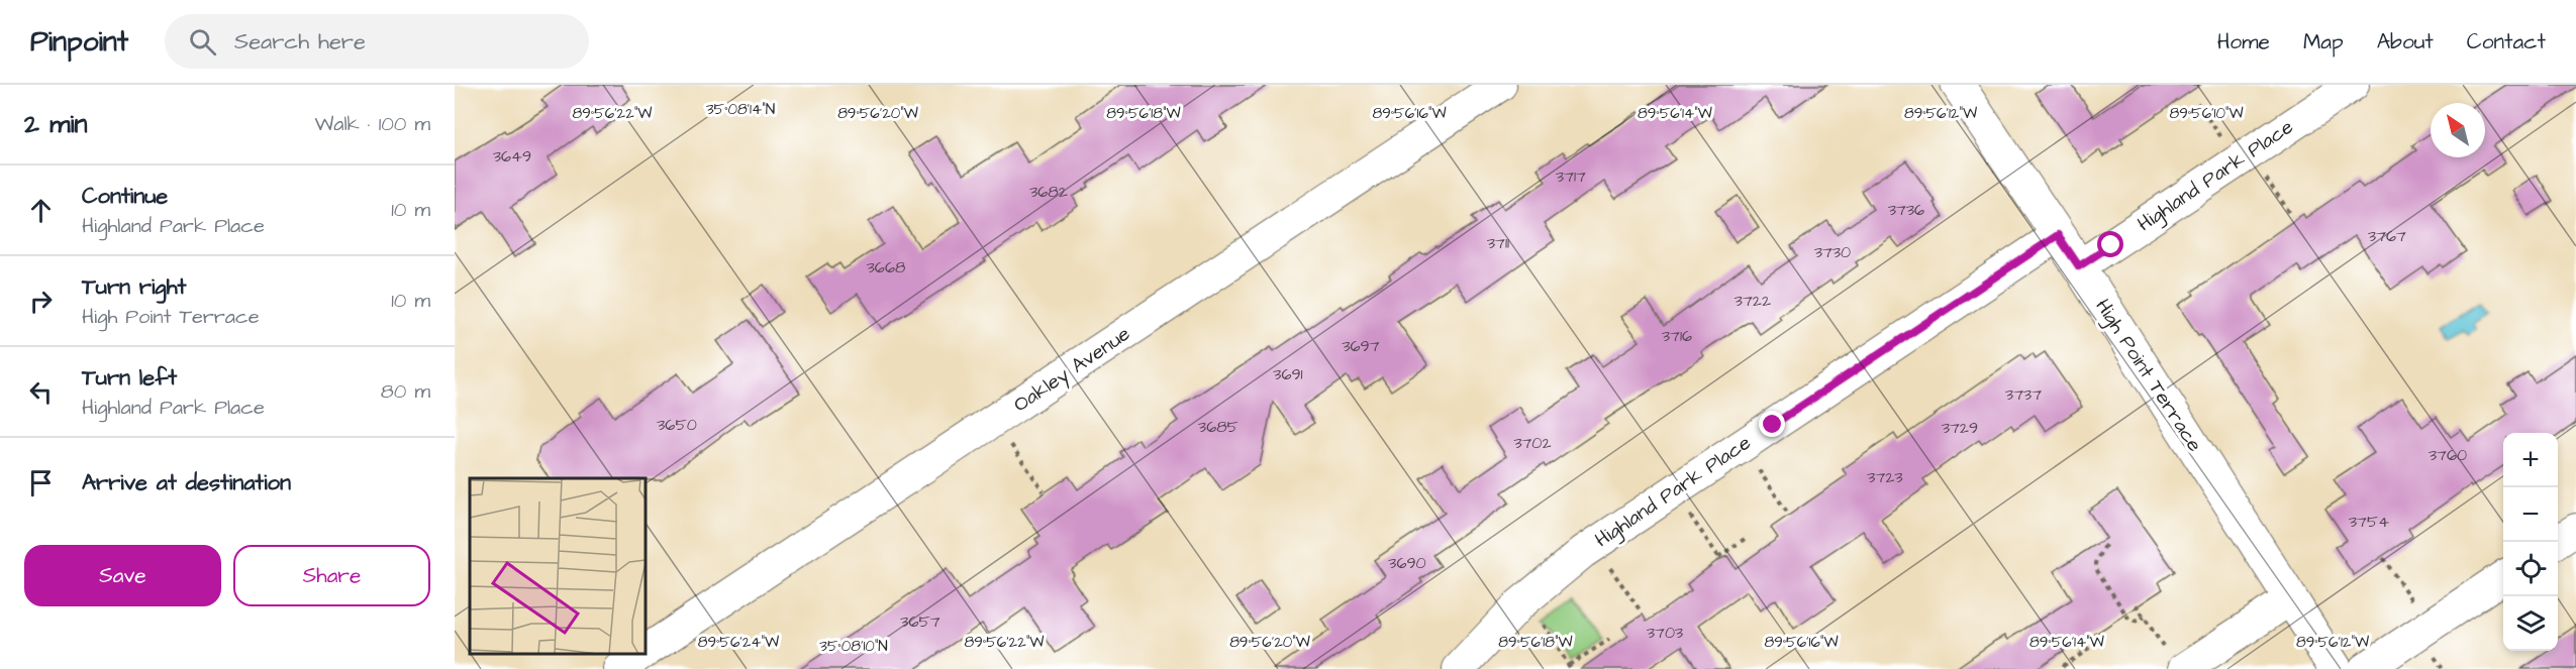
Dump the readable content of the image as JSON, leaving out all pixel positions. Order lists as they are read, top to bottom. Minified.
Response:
{"streets":{"street":["Highland Park Place","Oakley Avenue","High Point Terrace"]},"crossings":[["Highland Park Place","High Point Terrace"]],"house_numbers":["3649","3717","3682","3736","3767","3711","3730","3668","3722","3716","3697","3691","3737","3650","3685","3729","3702","3760","3723","3754","3690","3657","3703"],"north":"top left","page":{"header":"Pinpoint","search":"Search here","nav":["Home","Map","About","Contact"],"heading":["2 min","Walk · 100 m"],"list":[["Continue","Highland Park Place","10 m"],["Turn right","High Point Terrace","10 m"],["Turn left","Highland Park Place","80 m"],"Arrive at destination"],"map_buttons":["+","−"],"buttons":["Save","Share"]},"coordinates":["35°08'14\"N","89°56'10\"W","89°56'22\"W","89°56'20\"W","89°56'18\"W","89°56'16\"W","89°56'14\"W","89°56'12\"W","89°56'24\"W","35°08'10\"N"]}
